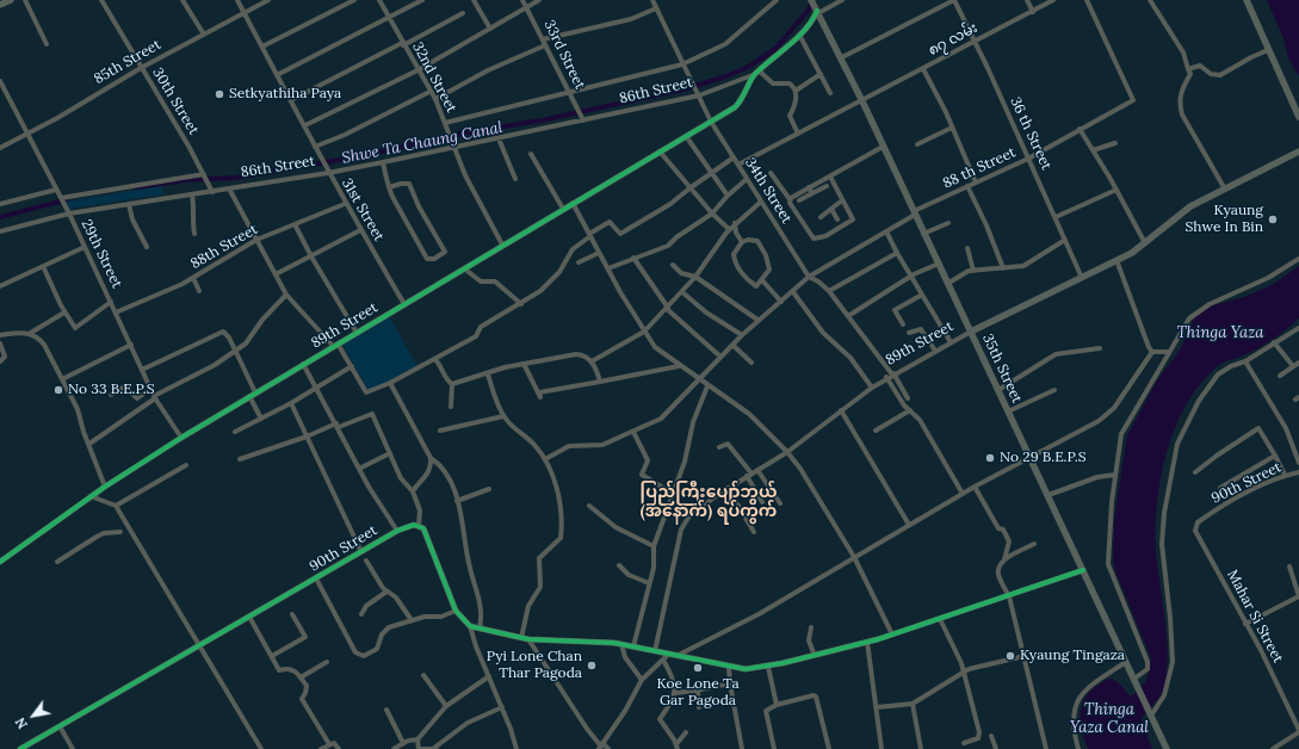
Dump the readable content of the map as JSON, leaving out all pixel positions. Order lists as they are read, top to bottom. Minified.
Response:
{"streets":{"main road":["89th Street","35th Street"],"street":["၈၇ လမ်း","33rd Street","85th Street","32nd Street","86th Street","30th Street","36 th Street","88 th Street","34th Street","31st Street","88th Street","29th Street","90th Street","Mahar Si Street"]},"crossings":[["၈၇ လမ်း","36 th Street"],["၈၇ လမ်း","34th Street"],["၈၇ လမ်း","35th Street"],["33rd Street","86th Street"],["85th Street","30th Street"],["85th Street","31st Street"],["85th Street","29th Street"],["32nd Street","86th Street"],["32nd Street","89th Street"],["86th Street","30th Street"],["86th Street","34th Street"],["86th Street","31st Street"],["86th Street","29th Street"],["86th Street","89th Street"],["36 th Street","88 th Street"],["36 th Street","89th Street"],["88 th Street","34th Street"],["88 th Street","35th Street"],["34th Street","89th Street"],["31st Street","88th Street"],["31st Street","89th Street"],["88th Street","29th Street"],["29th Street","89th Street"],["89th Street","35th Street"],["90th Street","Mahar Si Street"]],"districts":["ပြည်ကြီးပျော်ဘွယ် (အနောက်) ရပ်ကွက်"],"water":["Shwe Ta Chaung Canal","Thinga Yaza","Thinga Yaza Canal"],"places":["Setkyathiha Paya","Kyaung Shwe In Bin","No 33 B.E.P.S","No 29 B.E.P.S","Kyaung Tingaza","Pyi Lone Chan Thar Pagoda","Koe Lone Ta Gar Pagoda"],"north":"bottom left"}
